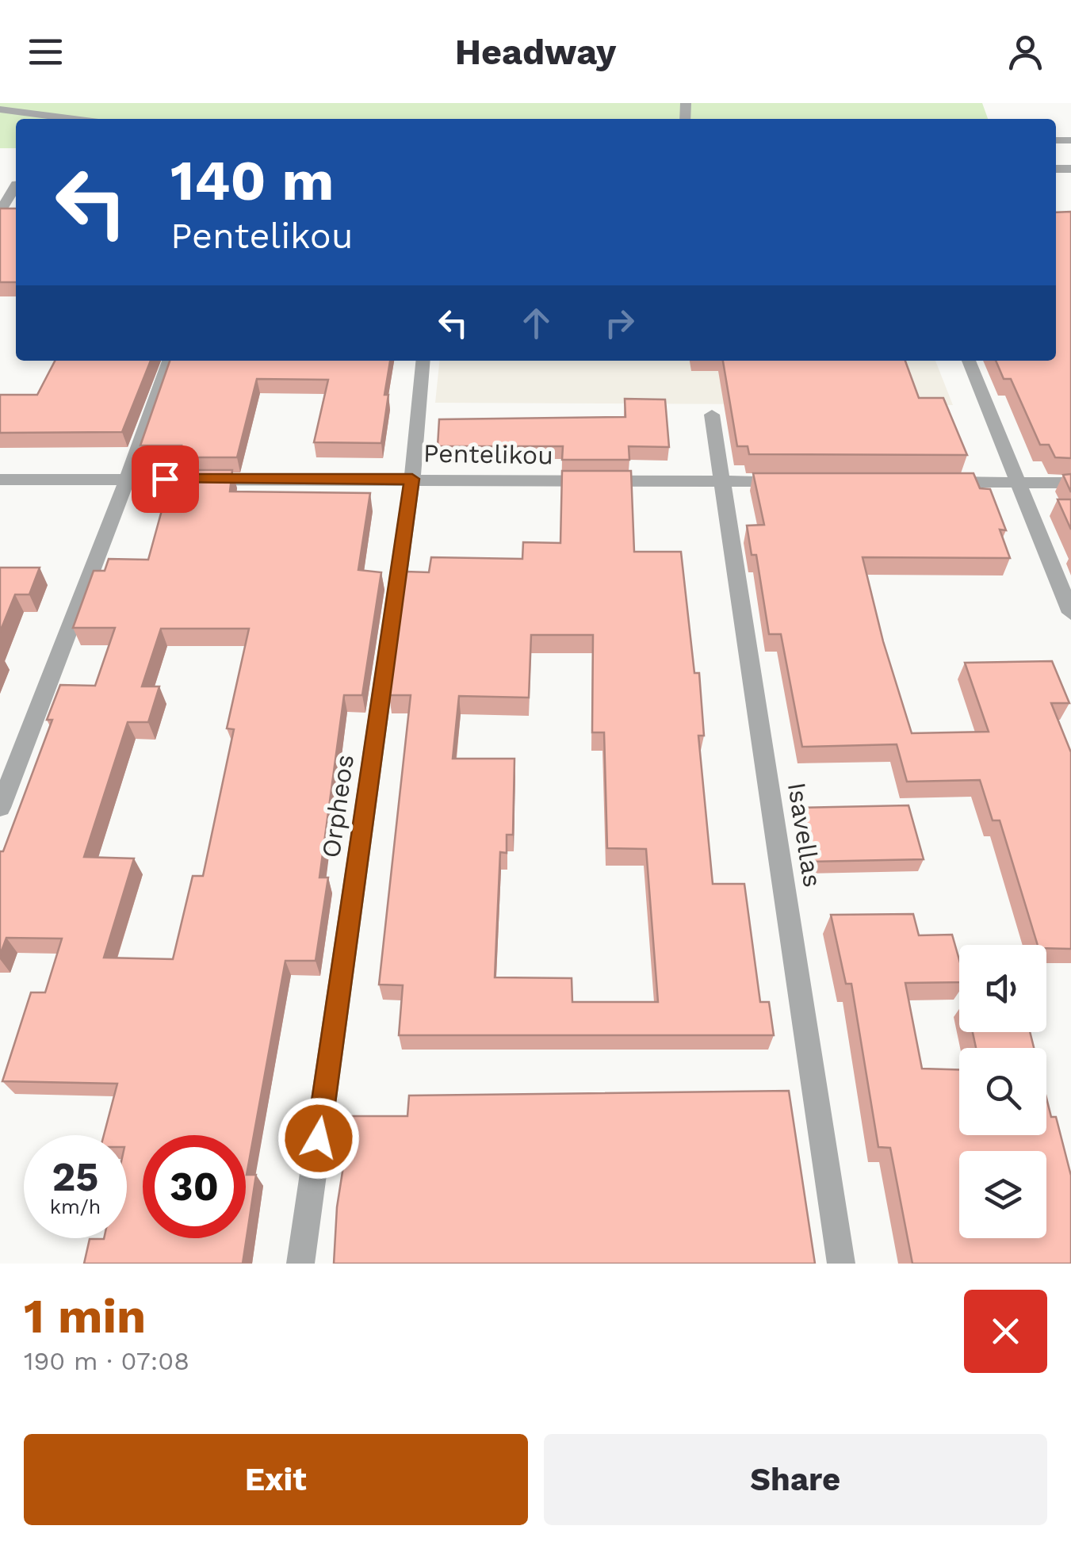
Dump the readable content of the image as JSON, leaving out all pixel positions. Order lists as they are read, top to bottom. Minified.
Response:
{"streets":{"street":["Pentelikou","Orpheos","Isavellas"]},"crossings":[["Pentelikou","Orpheos"],["Pentelikou","Isavellas"]],"page":{"header":"Headway","turn":["140 m","Pentelikou"],"speed":"25 km/h","limit":"30","heading":["1 min","190 m · 07:08"],"buttons":["Exit","Share"]}}
